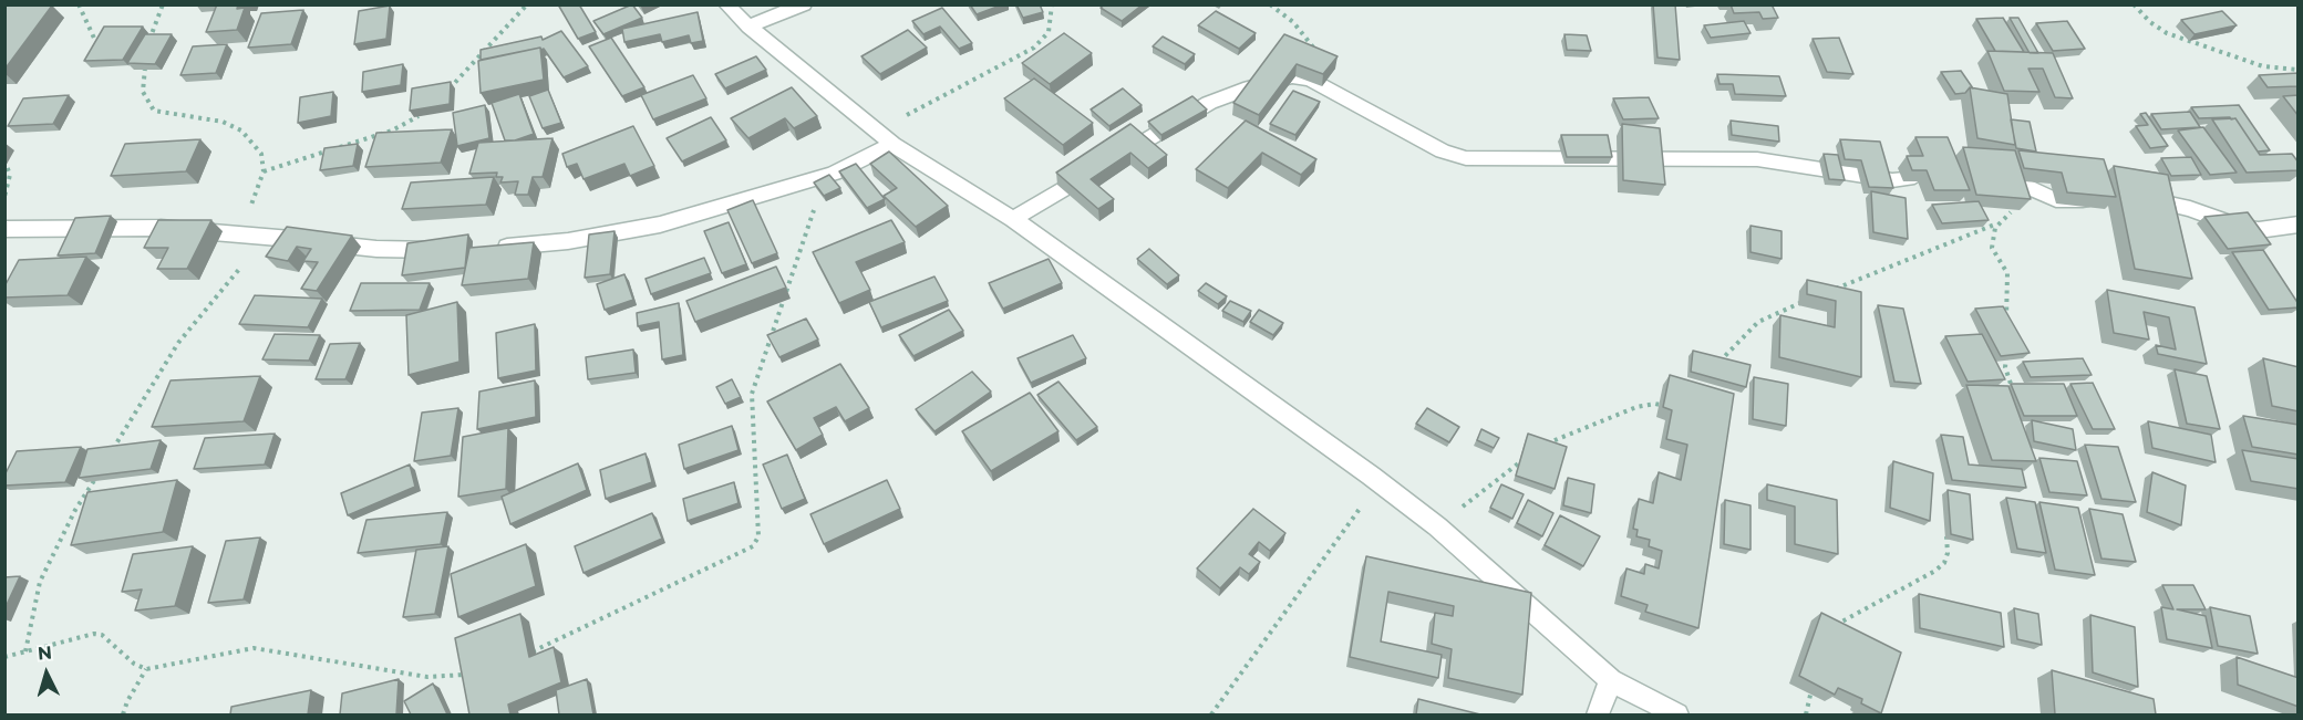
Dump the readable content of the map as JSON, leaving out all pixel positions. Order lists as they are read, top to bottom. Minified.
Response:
{"north":"top"}
